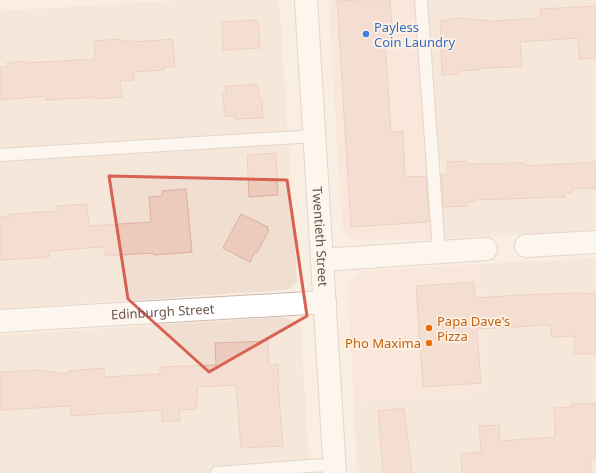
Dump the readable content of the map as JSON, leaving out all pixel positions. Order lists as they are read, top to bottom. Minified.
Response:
{"streets":{"street":["Twentieth Street","Edinburgh Street"]},"crossings":[["Twentieth Street","Edinburgh Street"]],"places":["Payless Coin Laundry","Papa Dave's Pizza","Pho Maxima"]}
